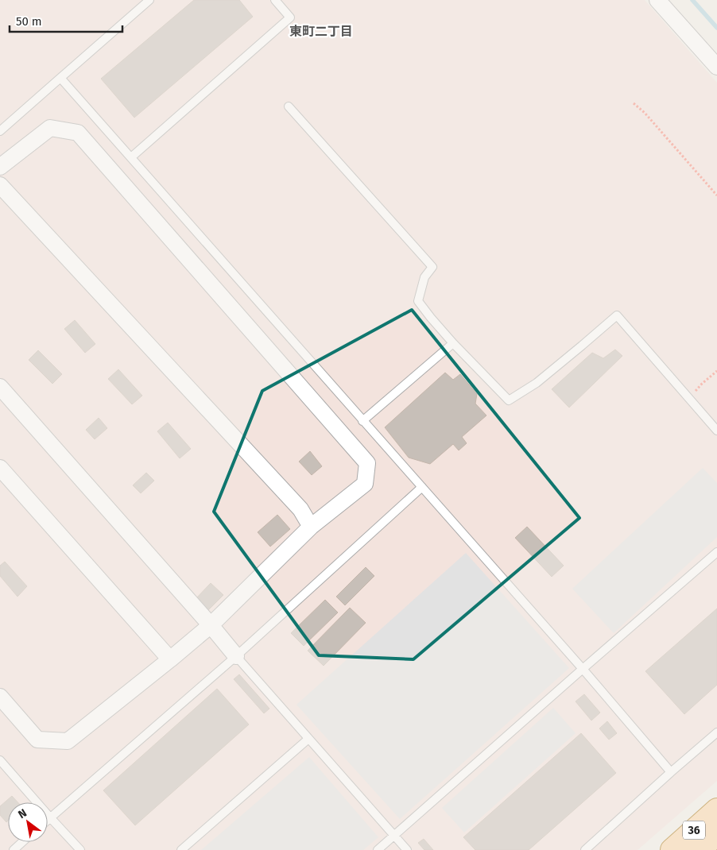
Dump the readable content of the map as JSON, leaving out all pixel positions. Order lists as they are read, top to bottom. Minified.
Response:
{"streets":{"main road":["36"]},"districts":["東町二丁目"],"scale_bar":"50 m","north":"top left"}
